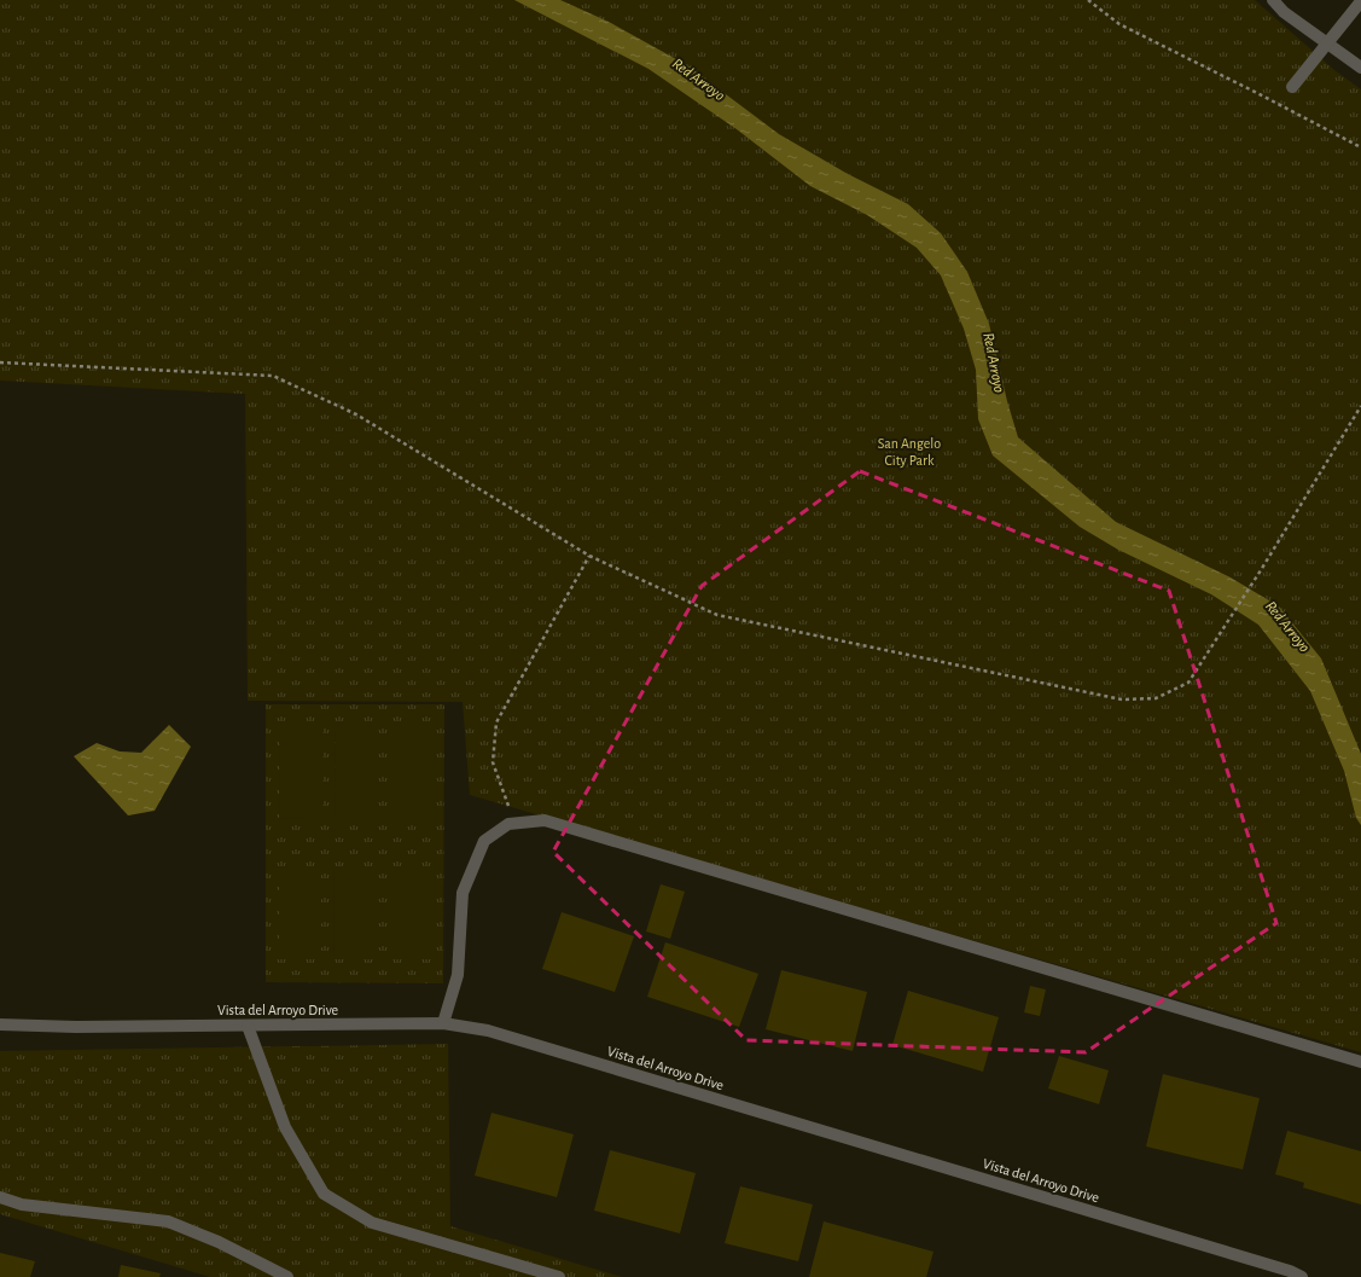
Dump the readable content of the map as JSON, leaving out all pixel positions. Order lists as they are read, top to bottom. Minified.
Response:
{"streets":{"street":["Vista del Arroyo Drive"]},"water":["Red Arroyo"],"parks":["San Angelo City Park"]}
